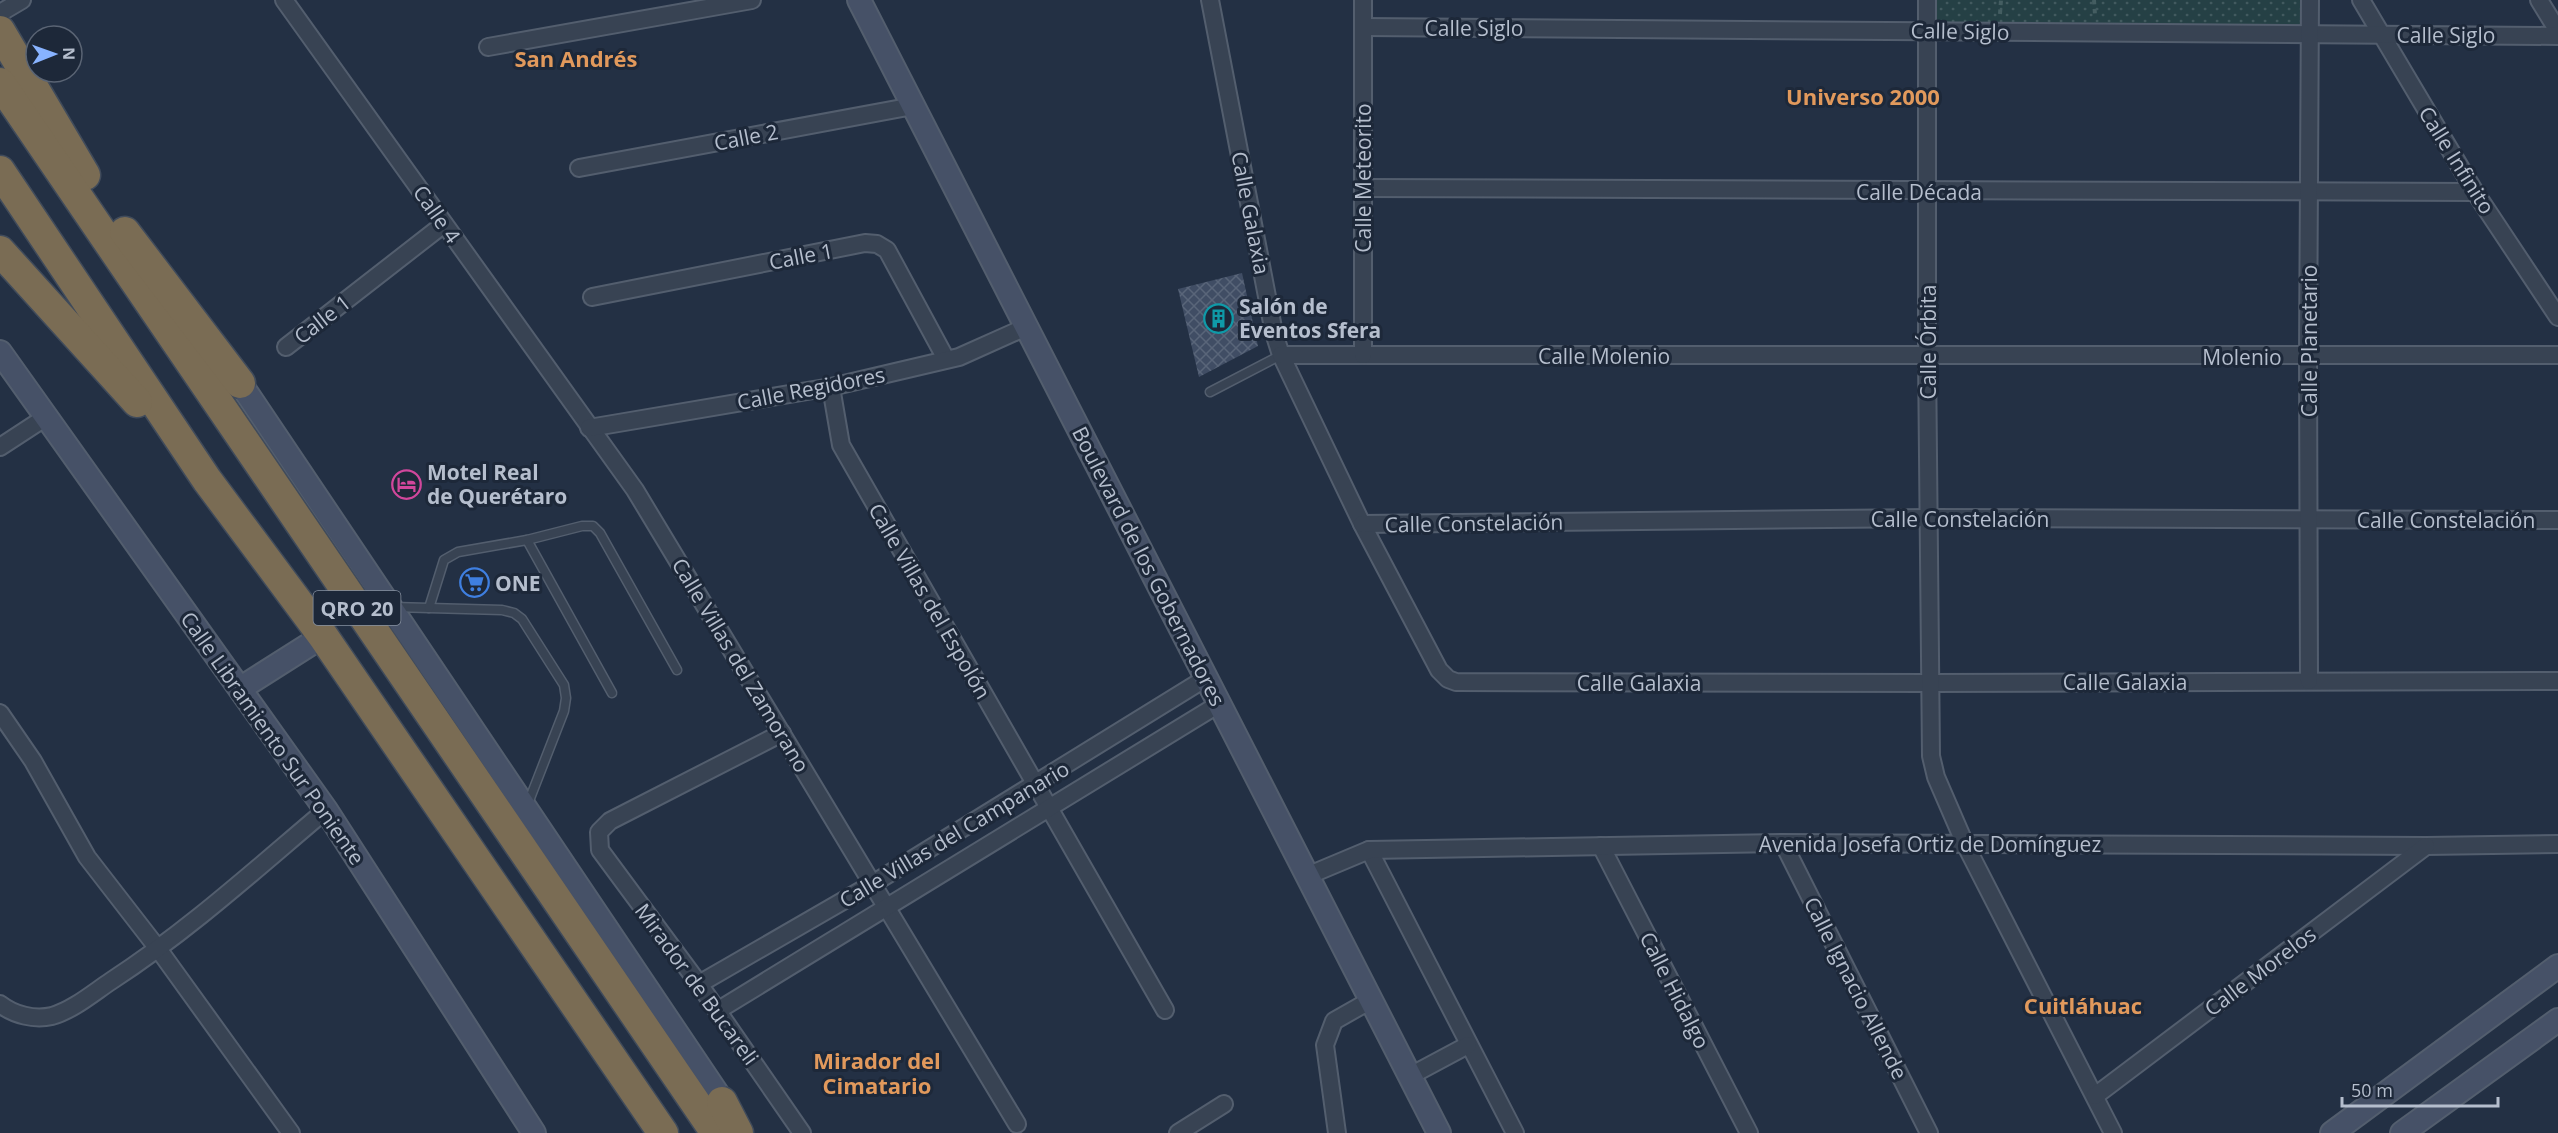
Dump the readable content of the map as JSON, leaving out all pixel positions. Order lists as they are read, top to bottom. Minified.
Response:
{"streets":{"highway":["QRO 20"],"street":["Calle Siglo","Calle 2","Calle Infinito","Calle Meteorito","Calle Década","Calle Galaxia","Calle 4","Calle 1","Calle Planetario","Calle Órbita","Calle Molenio","Molenio","Calle Regidores","Calle Constelación","Boulevard de los Gobernadores","Calle Villas del Espolón","Calle Villas del Zamorano","Calle Libramiento Sur Poniente","Calle Villas del Campanario","Avenida Josefa Ortiz de Domínguez","Calle Morelos","Mirador de Bucareli","Calle Ignacio Allende","Calle Hidalgo"]},"crossings":[["Calle Siglo","Calle Infinito"],["Calle Siglo","Calle Meteorito"],["Calle Siglo","Calle Planetario"],["Calle Siglo","Calle Órbita"],["Calle 2","Boulevard de los Gobernadores"],["Calle Infinito","Calle Década"],["Calle Meteorito","Calle Década"],["Calle Meteorito","Calle Molenio"],["Calle Década","Calle Planetario"],["Calle Década","Calle Órbita"],["Calle Galaxia","Calle Planetario"],["Calle Galaxia","Calle Órbita"],["Calle Galaxia","Calle Molenio"],["Calle Galaxia","Calle Constelación"],["Calle 4","Calle 1"],["Calle 4","Calle Regidores"],["Calle 4","Calle Villas del Zamorano"],["Calle 1","Calle Regidores"],["Calle Planetario","Molenio"],["Calle Planetario","Calle Constelación"],["Calle Órbita","Calle Molenio"],["Calle Órbita","Molenio"],["Calle Órbita","Calle Constelación"],["Calle Órbita","Avenida Josefa Ortiz de Domínguez"],["Calle Órbita","Calle Morelos"],["Calle Molenio","Molenio"],["Calle Regidores","Boulevard de los Gobernadores"],["Calle Regidores","Calle Villas del Espolón"],["Calle Regidores","Calle Villas del Zamorano"],["Boulevard de los Gobernadores","Calle Villas del Campanario"],["Boulevard de los Gobernadores","Avenida Josefa Ortiz de Domínguez"],["Calle Villas del Espolón","Calle Villas del Campanario"],["Calle Villas del Zamorano","Calle Villas del Campanario"],["Calle Villas del Zamorano","Mirador de Bucareli"],["Calle Villas del Campanario","Mirador de Bucareli"],["Avenida Josefa Ortiz de Domínguez","Calle Morelos"],["Avenida Josefa Ortiz de Domínguez","Calle Ignacio Allende"],["Avenida Josefa Ortiz de Domínguez","Calle Hidalgo"]],"districts":["San Andrés","Universo 2000","Cuitláhuac","Mirador del Cimatario"],"places":{"building":["Salón de Eventos Sfera"],"hotel":["Motel Real de Querétaro"],"supermarket":["ONE"]},"scale_bar":"50 m","north":"right"}
